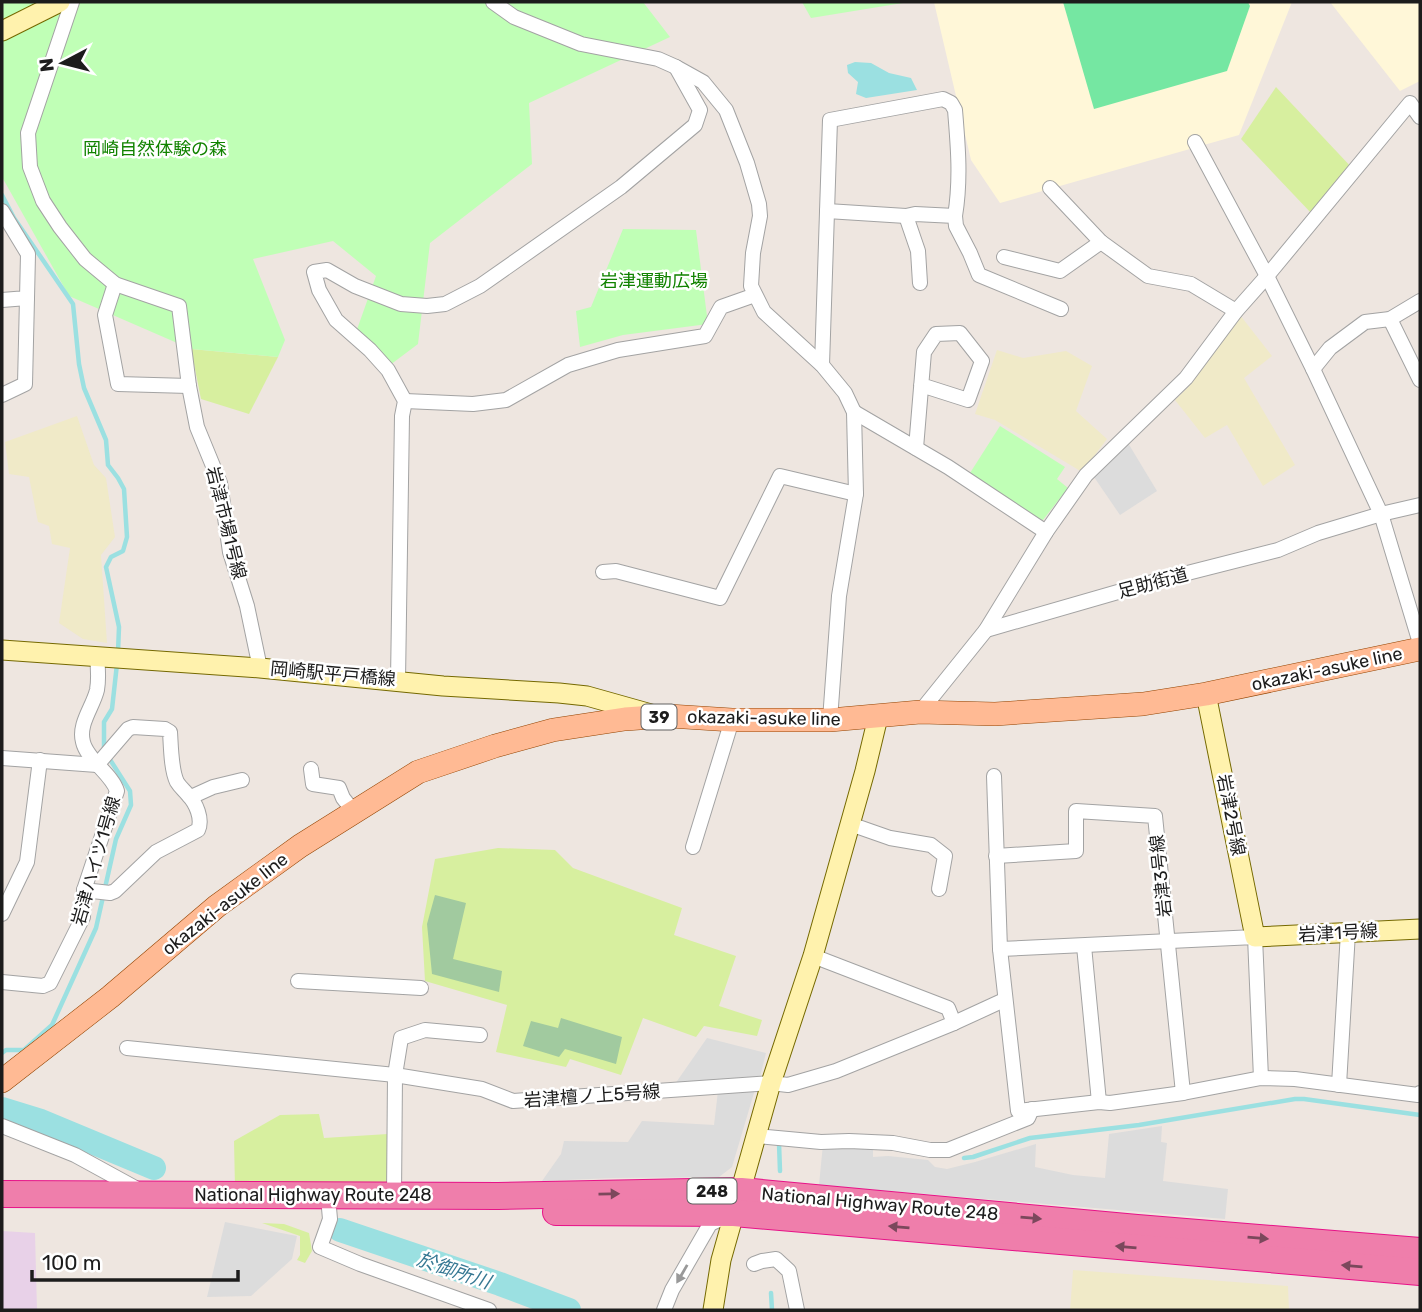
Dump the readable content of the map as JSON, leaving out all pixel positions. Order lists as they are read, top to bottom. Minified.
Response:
{"streets":{"highway":["248","National Highway Route 248"],"main road":["okazaki-asuke line","39"],"street":["岩津市場1号線","足助街道","岡崎駅平戸橋線","岩津2号線","岩津ハイツ1号線","岩津3号線","岩津1号線","岩津檀ノ上5号線"]},"crossings":[["岩津市場1号線","岡崎駅平戸橋線"],["okazaki-asuke line","岡崎駅平戸橋線"],["okazaki-asuke line","岩津2号線"],["岡崎駅平戸橋線","岩津ハイツ1号線"],["岩津2号線","岩津1号線"]],"water":["於御所川"],"parks":["岡崎自然体験の森","岩津運動広場"],"scale_bar":"100 m","north":"left"}
